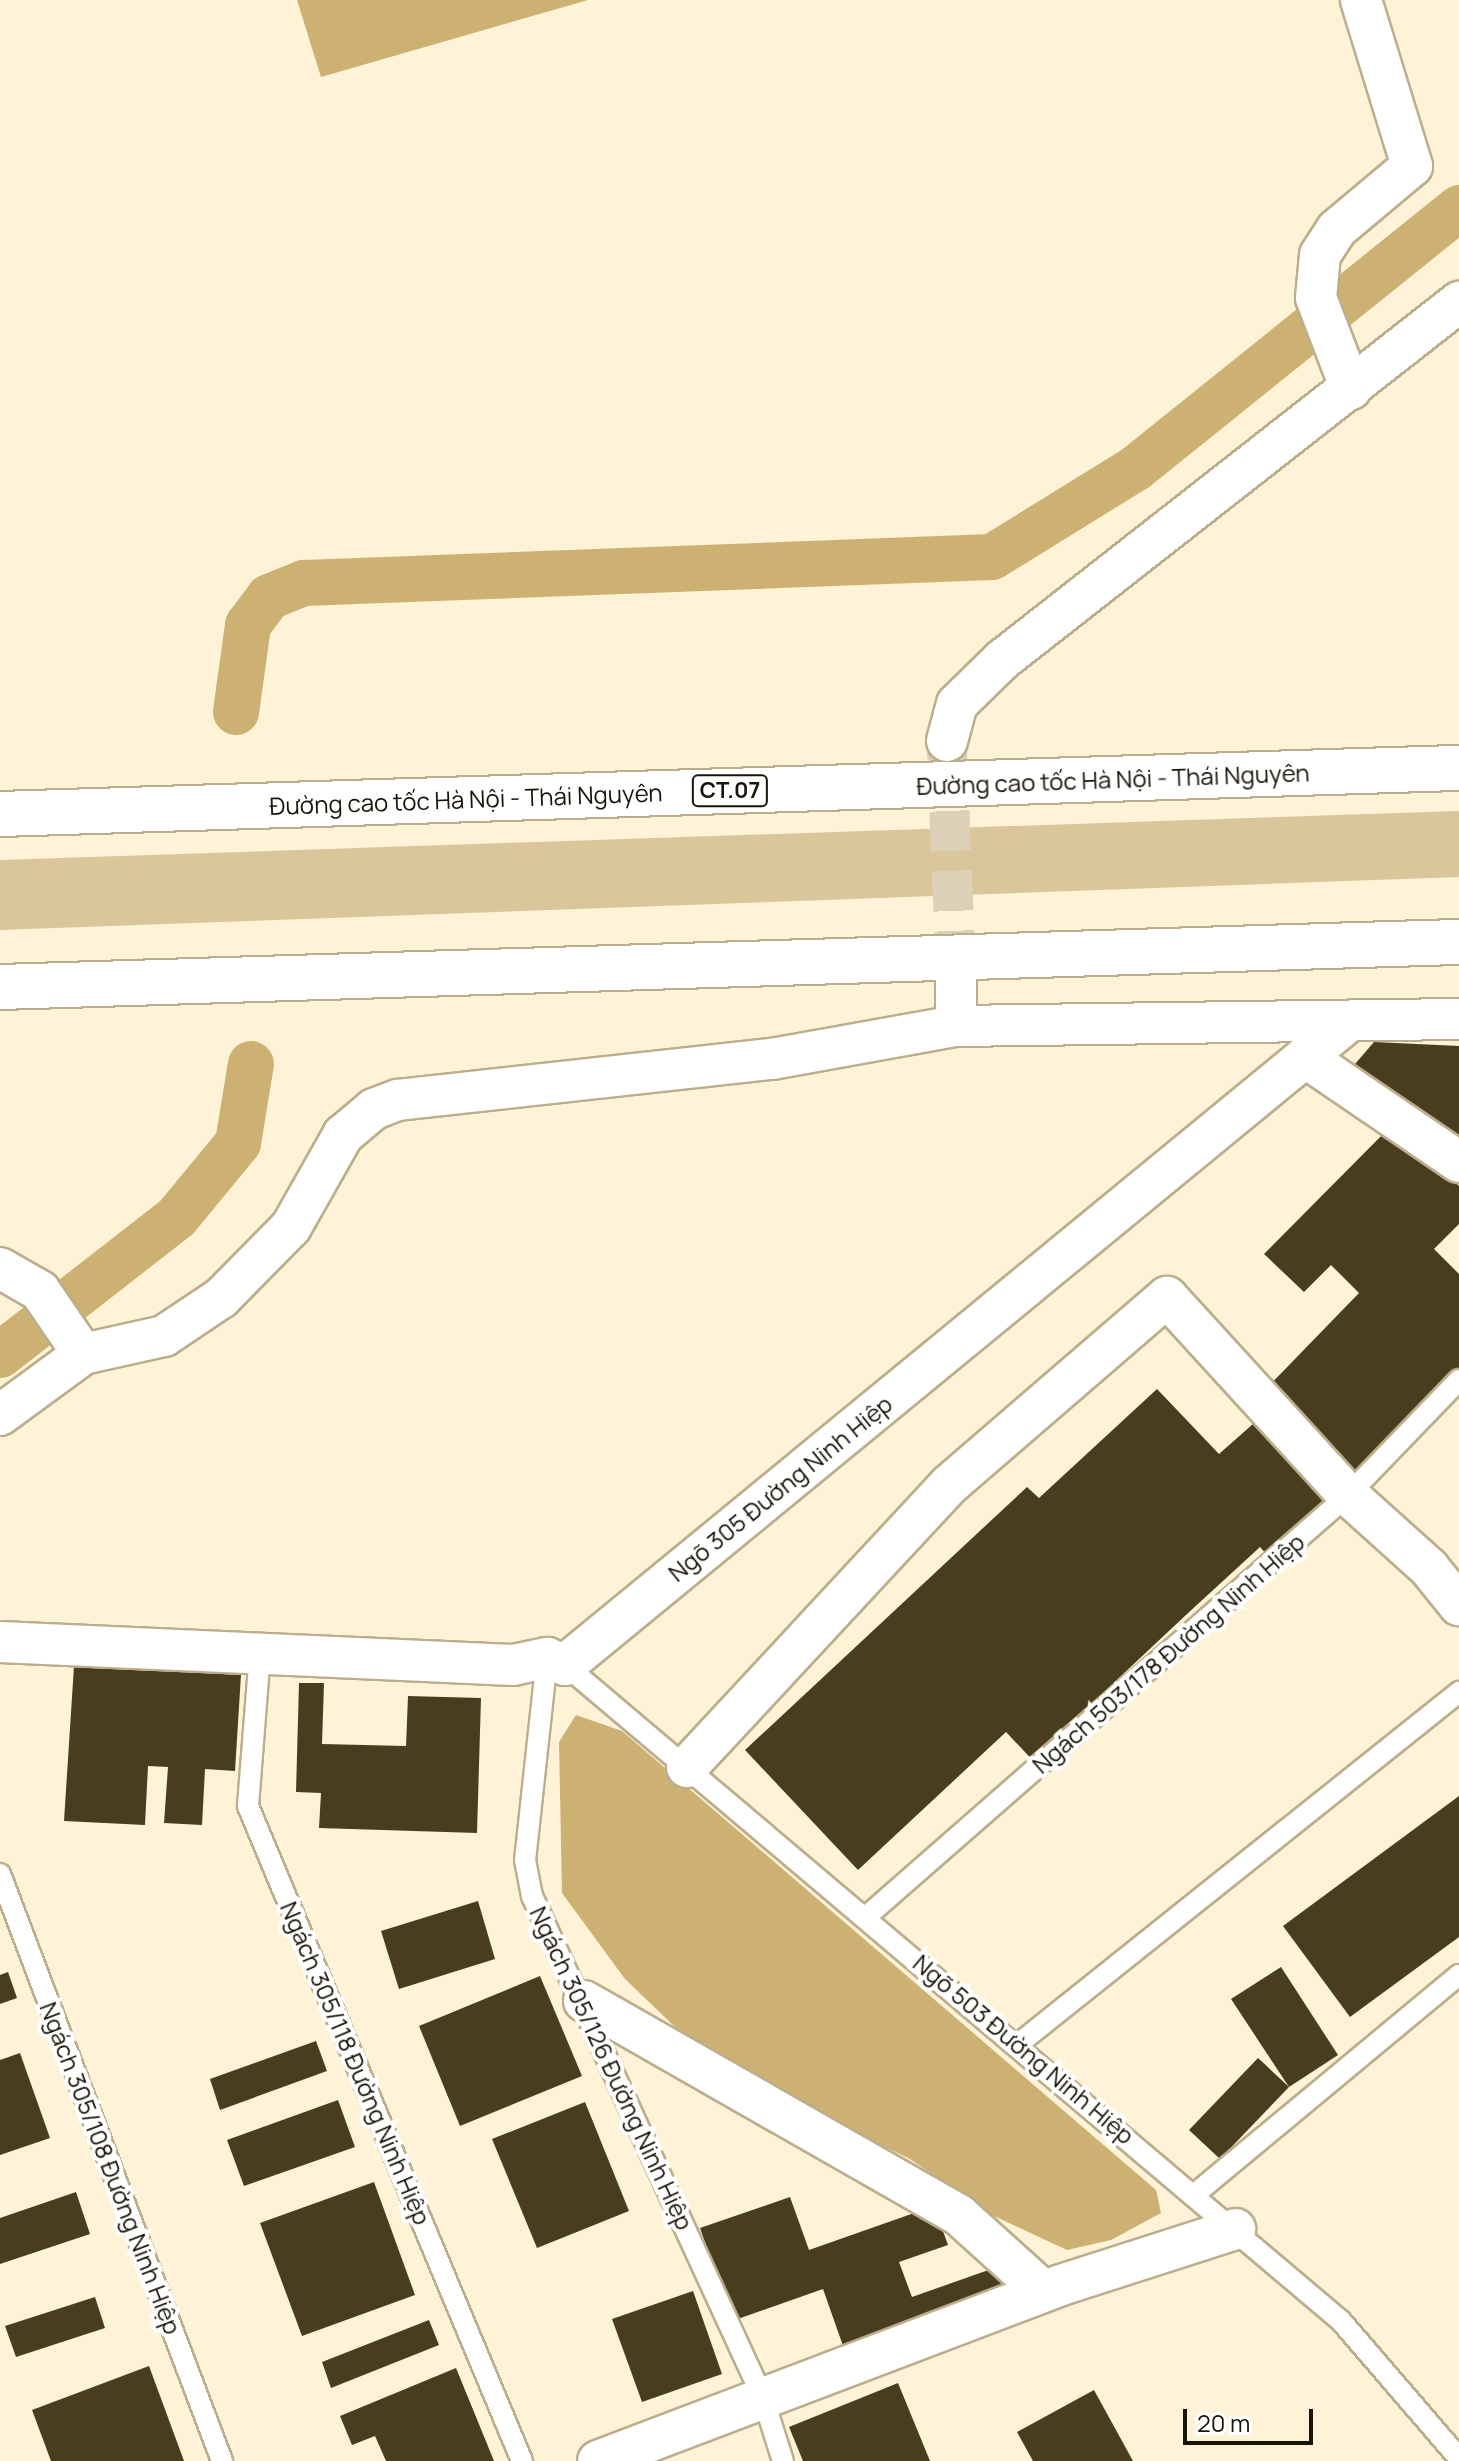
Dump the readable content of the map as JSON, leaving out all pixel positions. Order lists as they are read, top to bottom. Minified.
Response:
{"streets":{"highway":["Đường cao tốc Hà Nội - Thái Nguyên","CT.07"],"street":["Ngõ 305 Đường Ninh Hiệp"],"lane":["Ngách 503/178 Đường Ninh Hiệp","Ngõ 503 Đường Ninh Hiệp","Ngách 305/118 Đường Ninh Hiệp","Ngách 305/126 Đường Ninh Hiệp","Ngách 305/108 Đường Ninh Hiệp"]},"crossings":[["Ngõ 305 Đường Ninh Hiệp","Ngõ 503 Đường Ninh Hiệp"],["Ngõ 305 Đường Ninh Hiệp","Ngách 305/118 Đường Ninh Hiệp"],["Ngõ 305 Đường Ninh Hiệp","Ngách 305/126 Đường Ninh Hiệp"],["Ngách 503/178 Đường Ninh Hiệp","Ngõ 503 Đường Ninh Hiệp"],["Ngõ 503 Đường Ninh Hiệp","Ngách 305/126 Đường Ninh Hiệp"]],"scale_bar":"20 m"}
